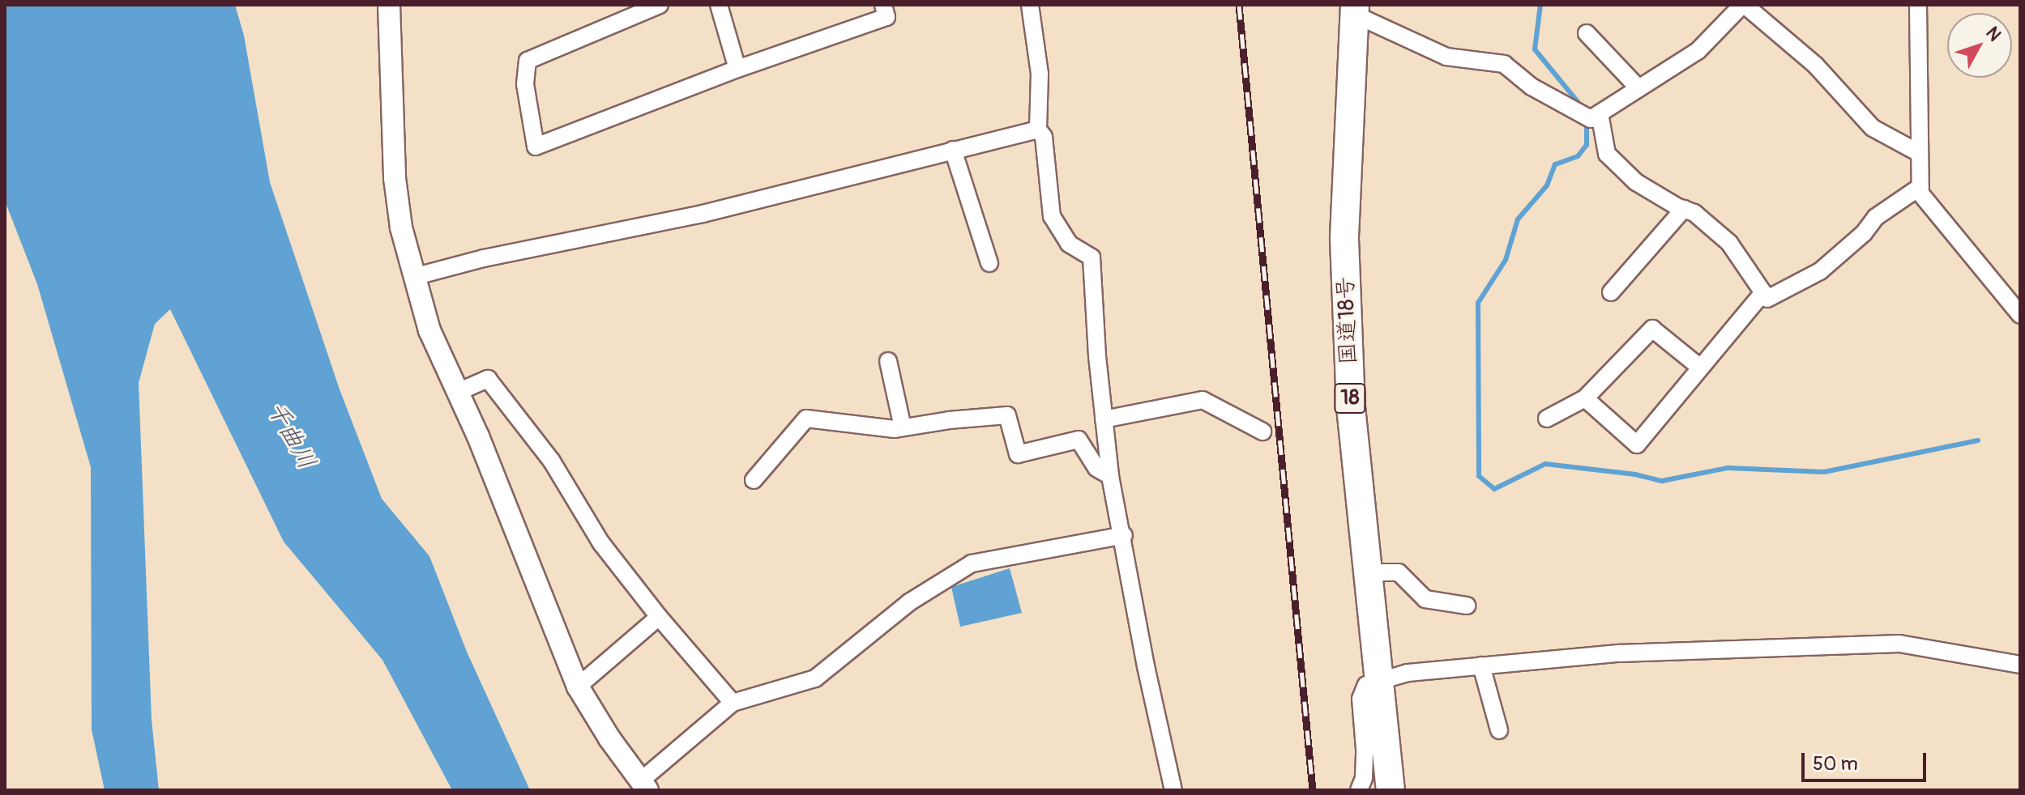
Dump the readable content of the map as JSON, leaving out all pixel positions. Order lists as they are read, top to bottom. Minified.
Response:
{"streets":{"highway":["国道18号","18"]},"water":["千曲川"],"scale_bar":"50 m","north":"top right"}
